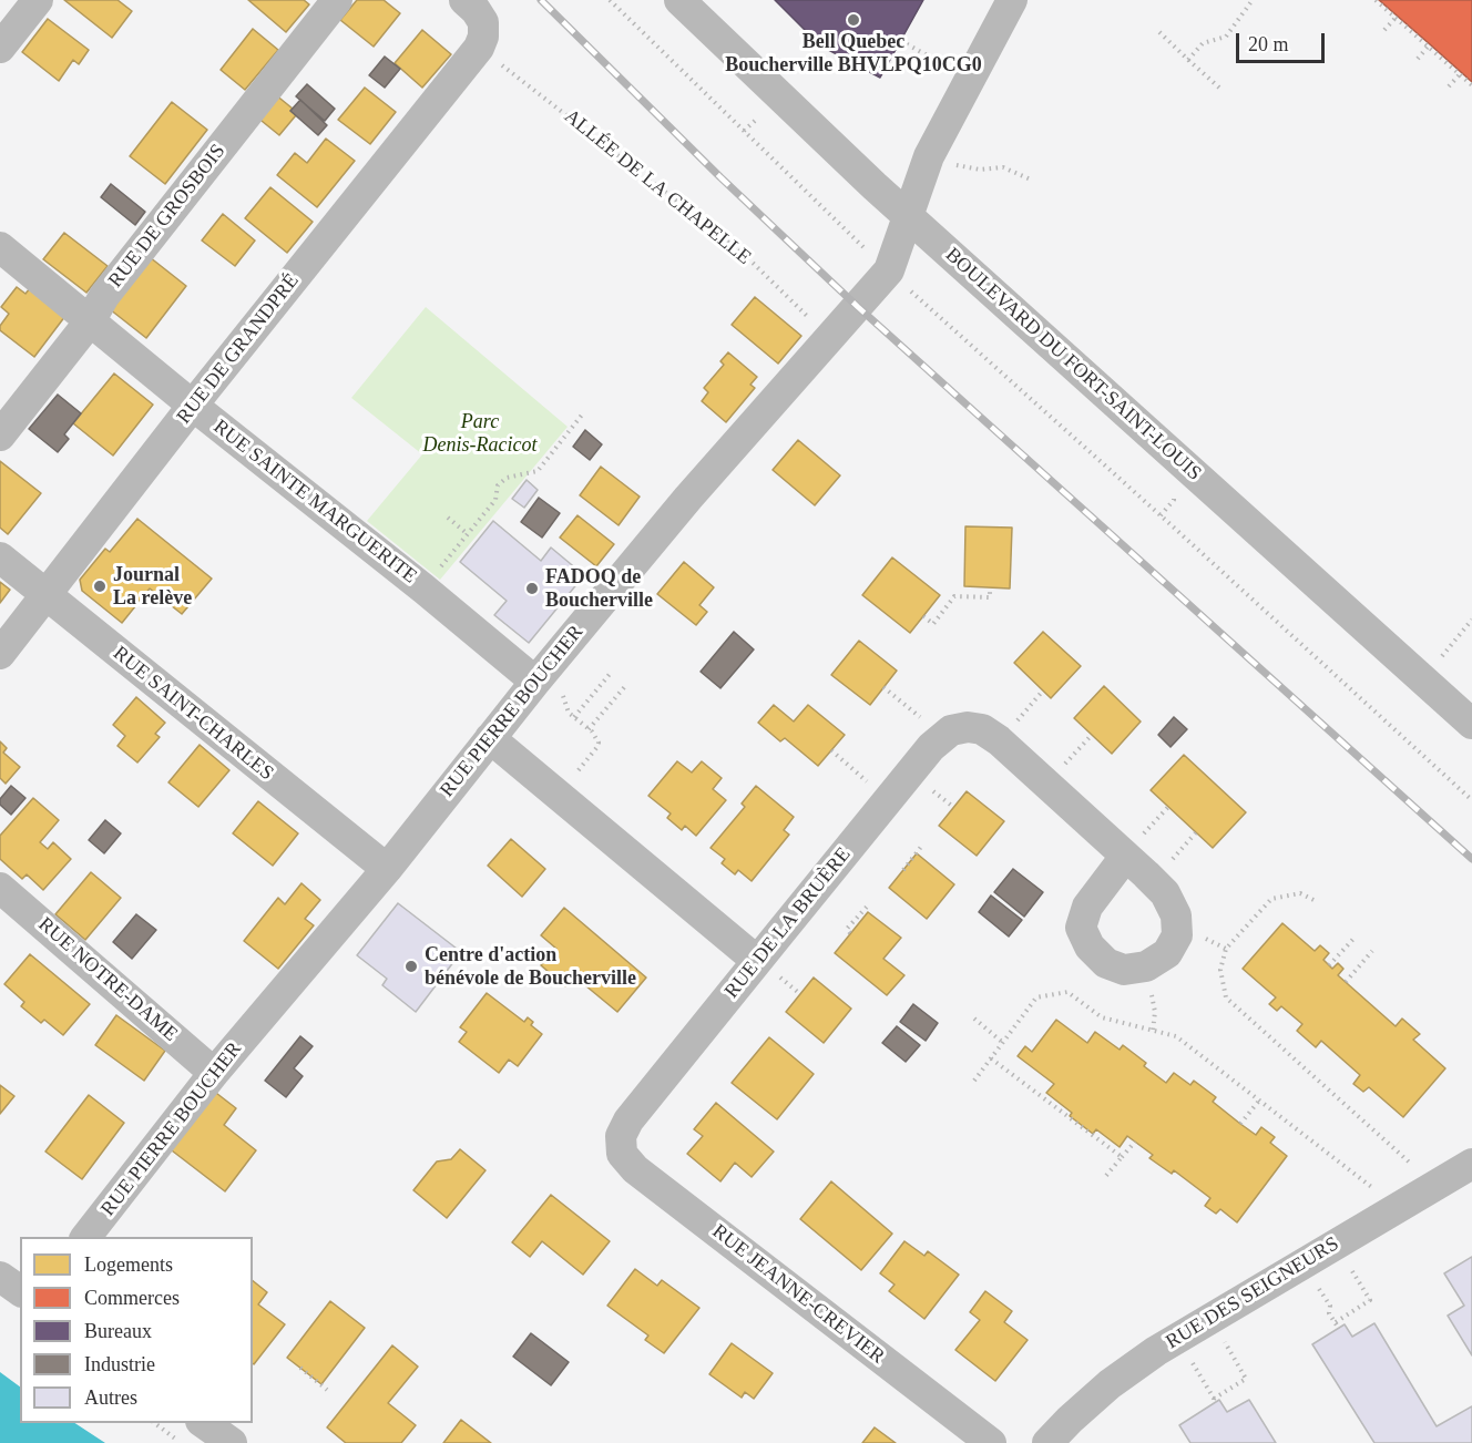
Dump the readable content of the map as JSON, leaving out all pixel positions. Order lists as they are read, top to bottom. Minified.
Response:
{"streets":{"street":["RUE DE GROSBOIS","RUE DE GRANDPRÉ","BOULEVARD DU FORT-SAINT-LOUIS","RUE SAINTE MARGUERITE","RUE PIERRE BOUCHER","RUE SAINT-CHARLES","RUE DE LA BRUÈRE","RUE NOTRE-DAME","RUE DES SEIGNEURS","RUE JEANNE-CREVIER"],"path":["ALLÉE DE LA CHAPELLE"]},"crossings":[["ALLÉE DE LA CHAPELLE","RUE DE GRANDPRÉ"],["RUE DE GROSBOIS","RUE SAINTE MARGUERITE"],["RUE DE GRANDPRÉ","RUE SAINTE MARGUERITE"],["RUE DE GRANDPRÉ","RUE SAINT-CHARLES"],["BOULEVARD DU FORT-SAINT-LOUIS","RUE PIERRE BOUCHER"],["RUE SAINTE MARGUERITE","RUE PIERRE BOUCHER"],["RUE PIERRE BOUCHER","RUE SAINT-CHARLES"],["RUE PIERRE BOUCHER","RUE NOTRE-DAME"],["RUE DE LA BRUÈRE","RUE JEANNE-CREVIER"]],"parks":["Parc Denis-Racicot"],"places":["Bell Quebec Boucherville BHVLPQ10CG0","Journal La relève","FADOQ de Boucherville","Centre d'action bénévole de Boucherville"],"legend":["Logements","Commerces","Bureaux","Industrie","Autres"],"scale_bar":"20 m"}
